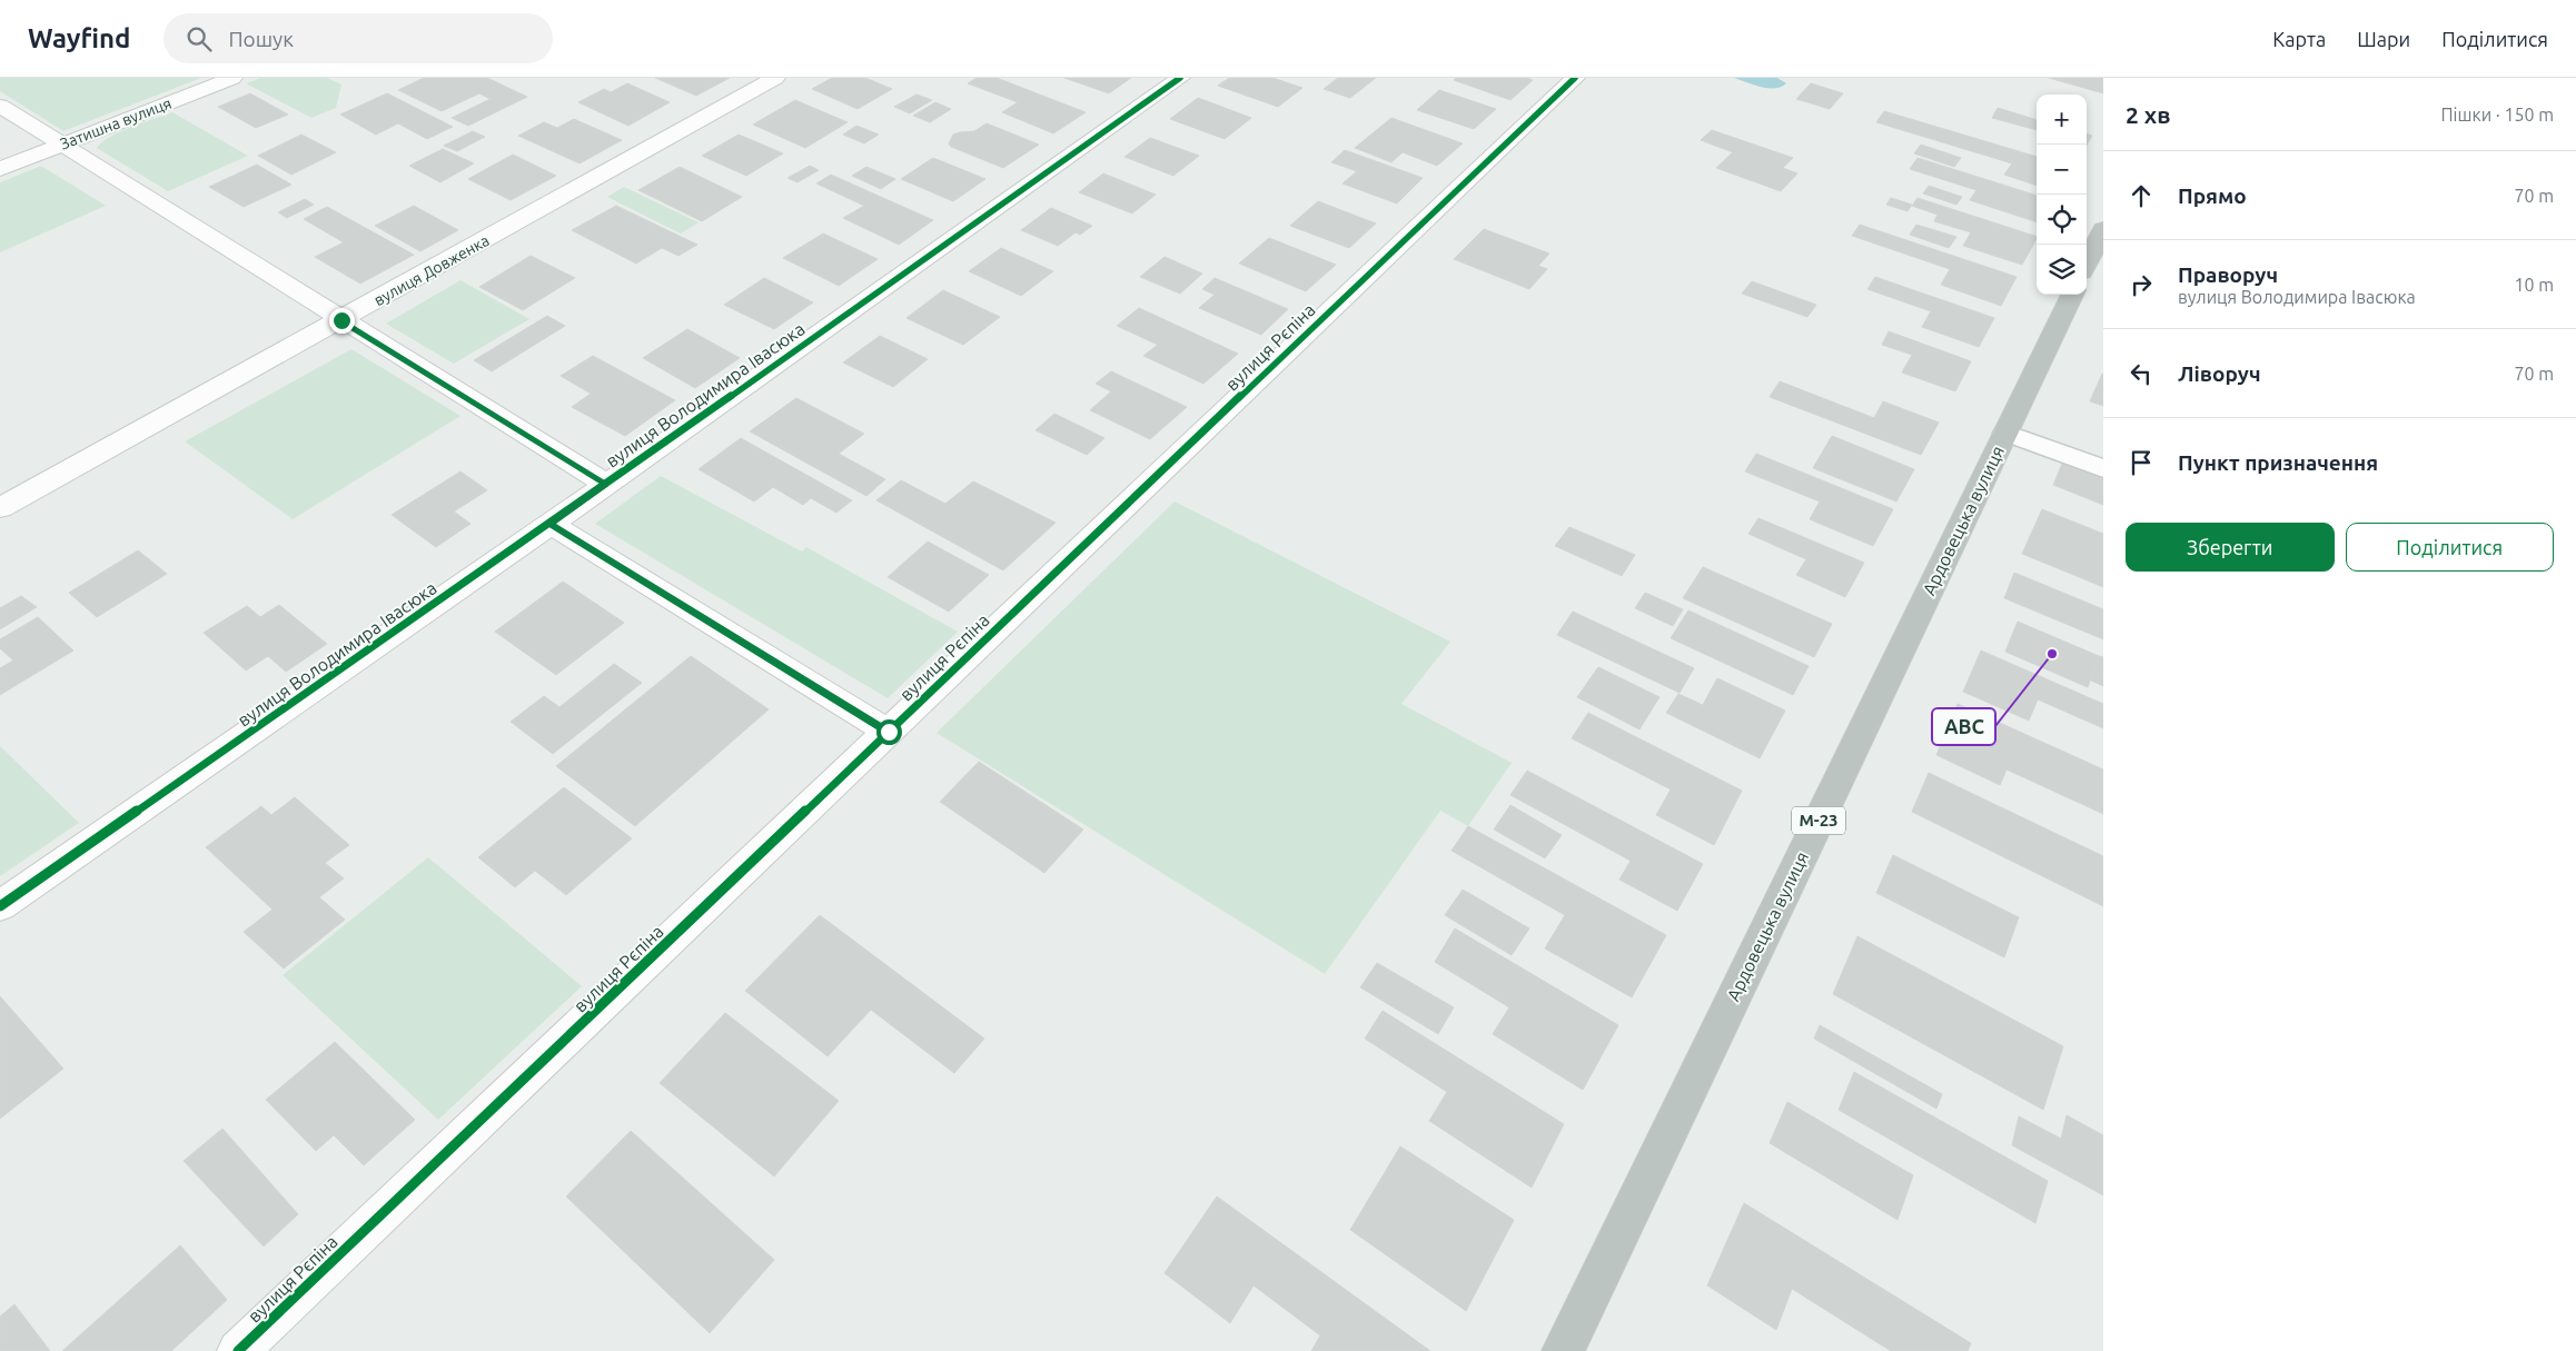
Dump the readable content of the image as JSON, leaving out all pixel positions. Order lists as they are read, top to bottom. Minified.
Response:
{"streets":{"highway":["Ардовецька вулиця","М-23"],"street":["Затишна вулиця","вулиця Довженка","вулиця Рєпіна","вулиця Володимира Івасюка"]},"places":["ABC"],"page":{"header":"Wayfind","search":"Пошук","nav":["Карта","Шари","Поділитися"],"heading":["2 хв","Пішки · 150 m"],"map_buttons":["+","−"],"list":[["Прямо","70 m"],["Праворуч","вулиця Володимира Івасюка","10 m"],["Ліворуч","70 m"],"Пункт призначення"],"buttons":["Зберегти","Поділитися"]}}
